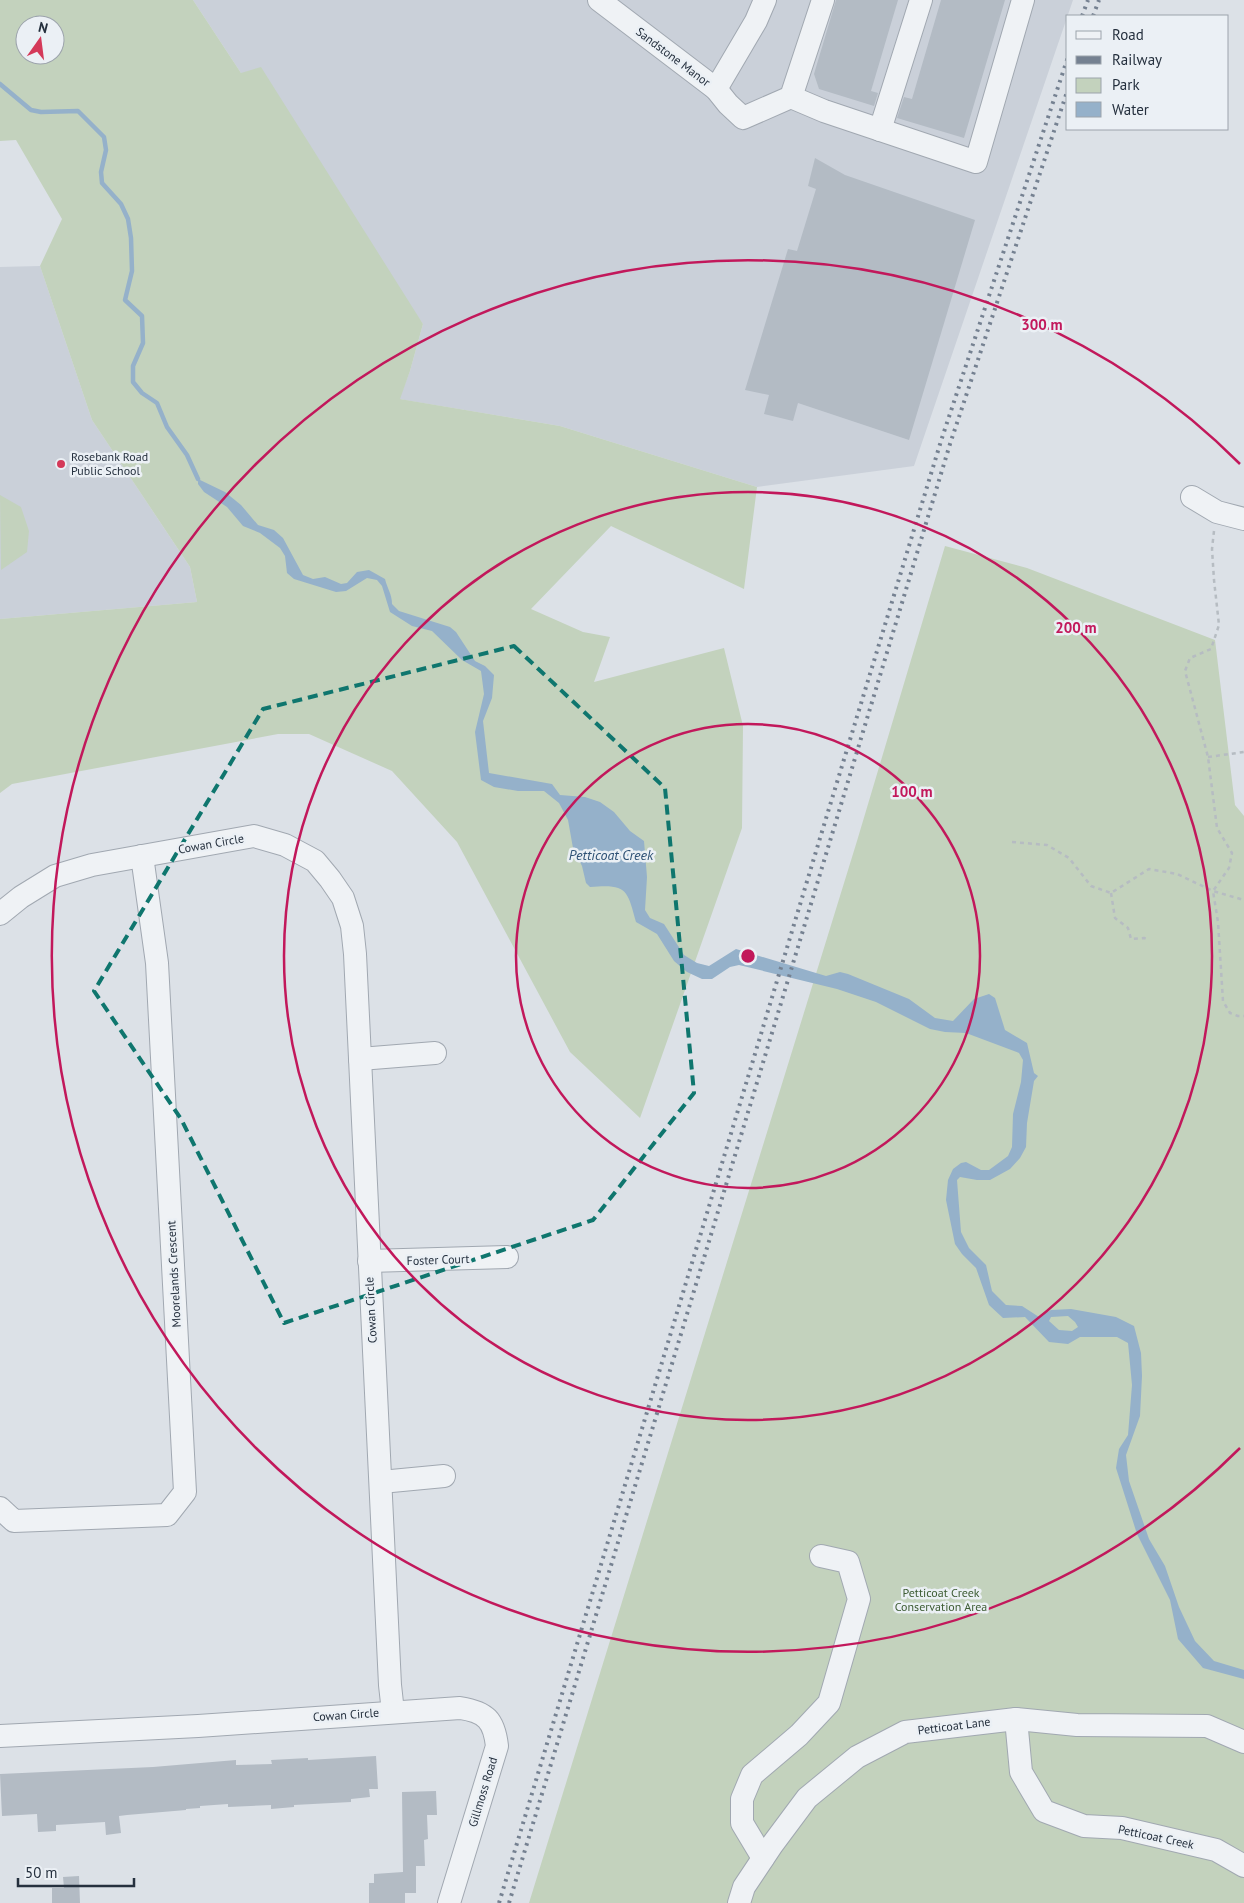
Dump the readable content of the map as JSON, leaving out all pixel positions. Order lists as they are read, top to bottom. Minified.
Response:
{"streets":{"street":["Sandstone Manor","Cowan Circle","Foster Court","Moorelands Crescent","Petticoat Lane","Gillmoss Road","Petticoat Creek"]},"crossings":[["Cowan Circle","Foster Court"],["Cowan Circle","Moorelands Crescent"],["Cowan Circle","Gillmoss Road"],["Petticoat Lane","Petticoat Creek"]],"water":["Petticoat Creek"],"parks":["Petticoat Creek Conservation Area"],"places":["Rosebank Road Public School"],"legend":["Road","Railway","Park","Water"],"scale_bar":"50 m","north":"top","rings":["300 m","200 m","100 m"]}
